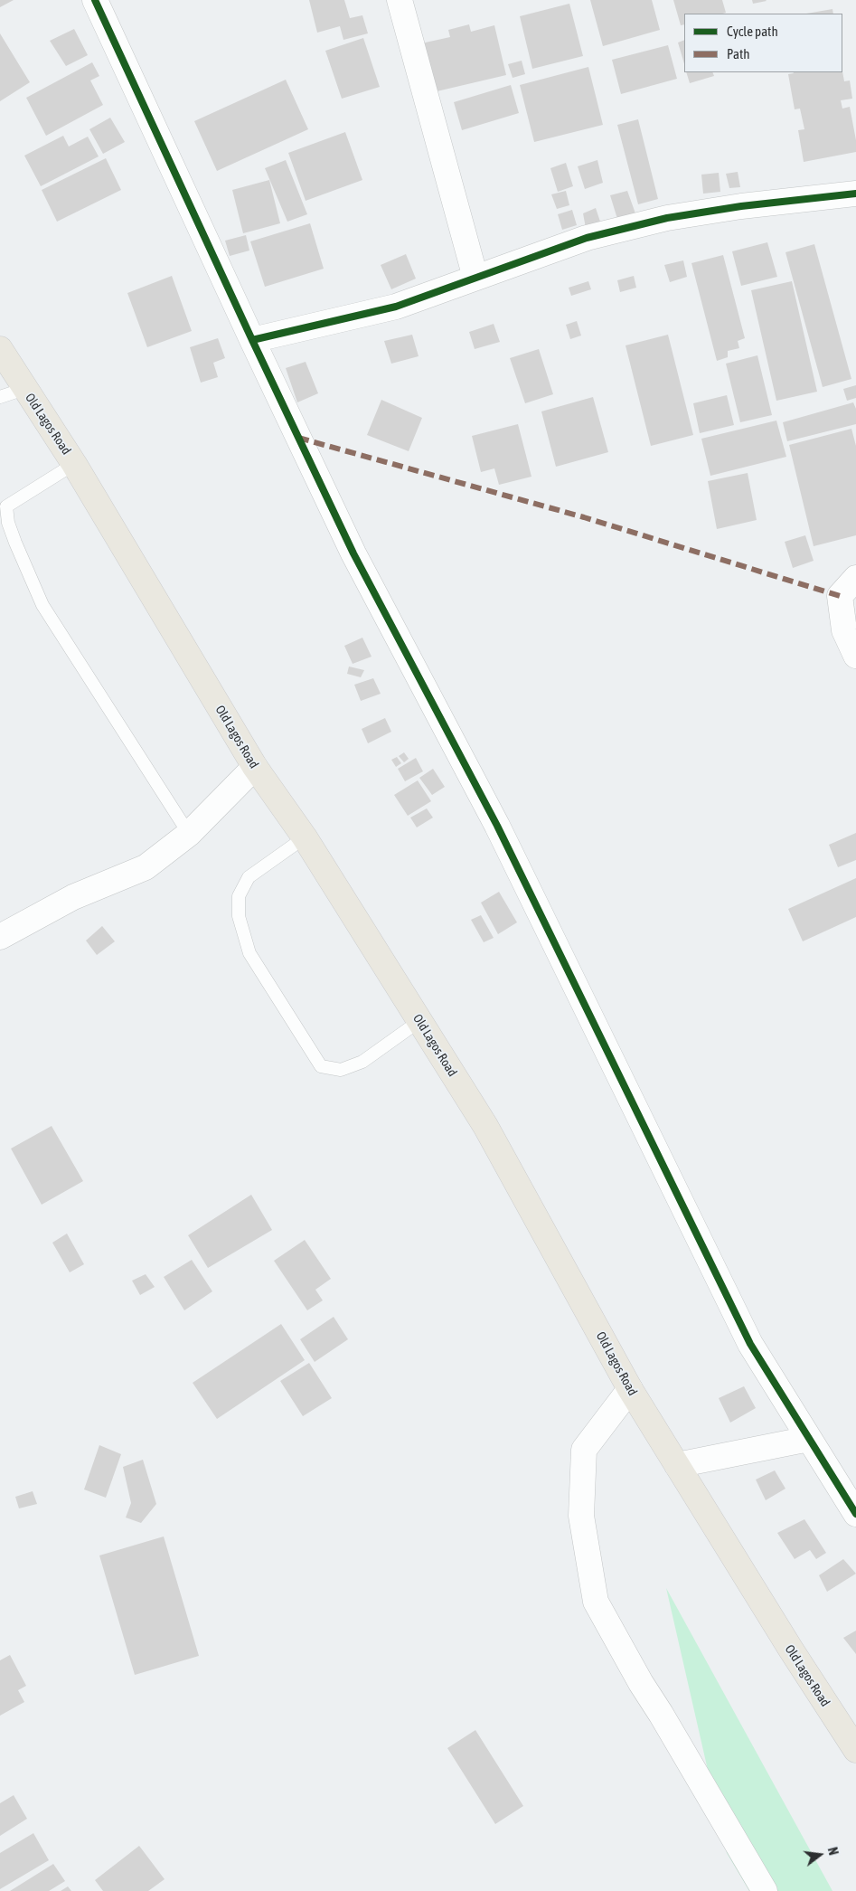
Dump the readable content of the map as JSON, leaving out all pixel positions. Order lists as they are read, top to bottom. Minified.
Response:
{"streets":{"main road":["Old Lagos Road"]},"legend":["Cycle path","Path"],"north":"right"}
